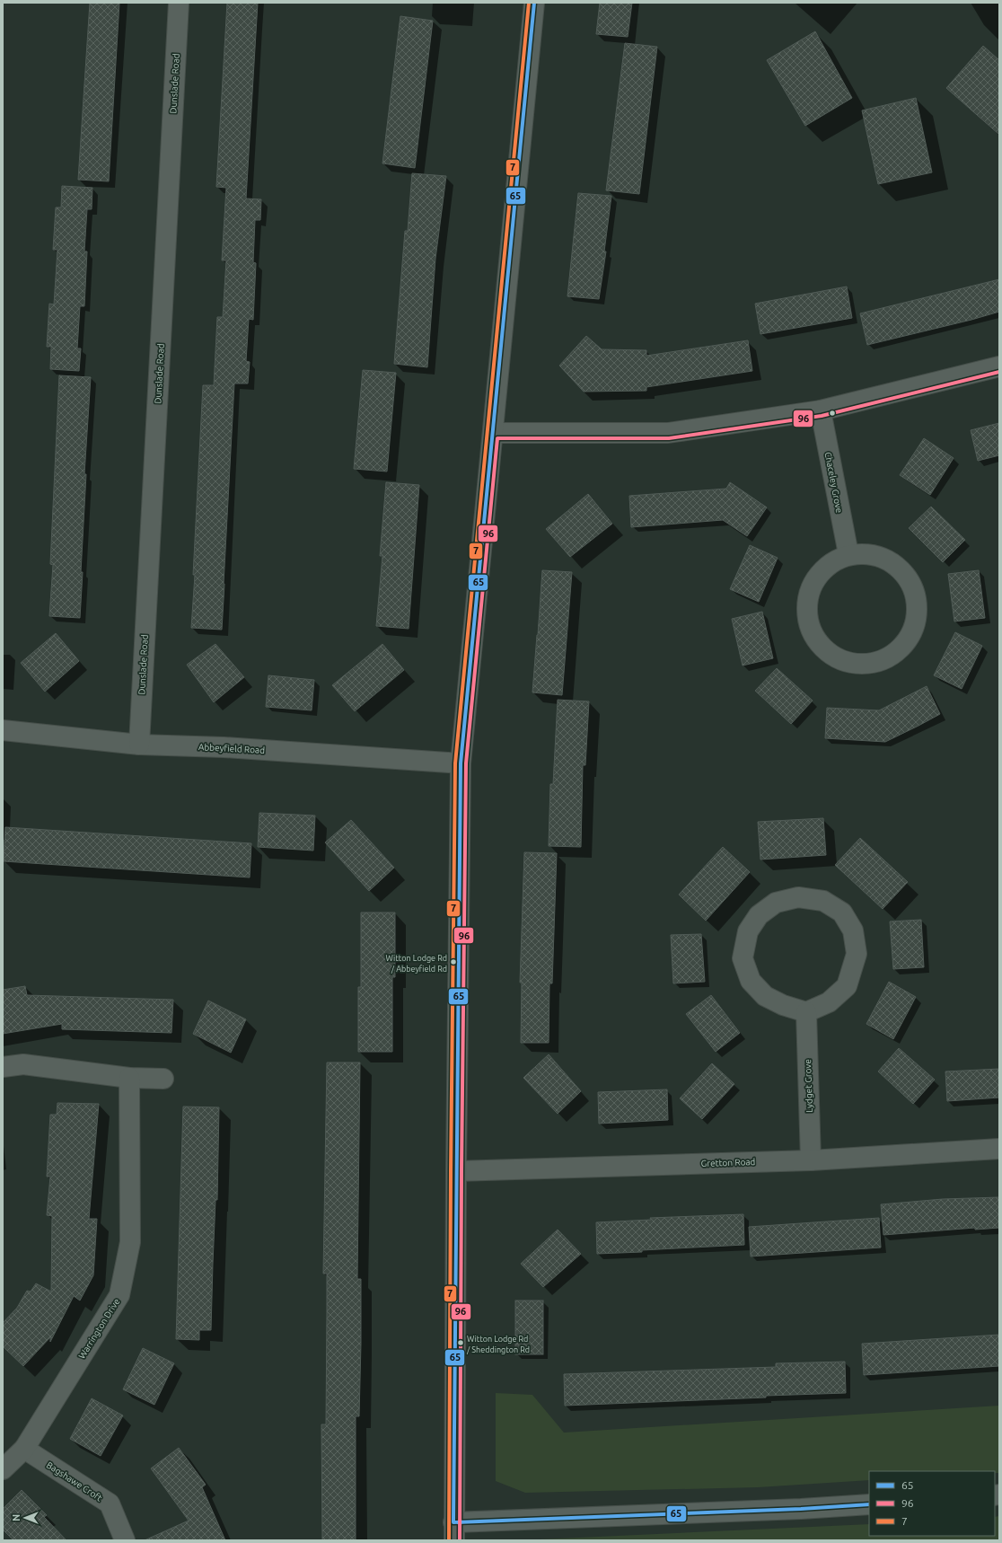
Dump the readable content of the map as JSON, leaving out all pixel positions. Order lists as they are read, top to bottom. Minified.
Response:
{"streets":{"street":["Dunslade Road","Chaceley Grove","Abbeyfield Road","Lydget Grove","Gretton Road","Warrington Drive","Bagshawe Croft"]},"crossings":[["Dunslade Road","Abbeyfield Road"],["Lydget Grove","Gretton Road"],["Warrington Drive","Bagshawe Croft"]],"places":["Witton Lodge Rd / Abbeyfield Rd","Witton Lodge Rd / Sheddington Rd"],"lines":["transit line 65","transit line 7","transit line 96"],"legend":["65","96","7"],"north":"left"}
